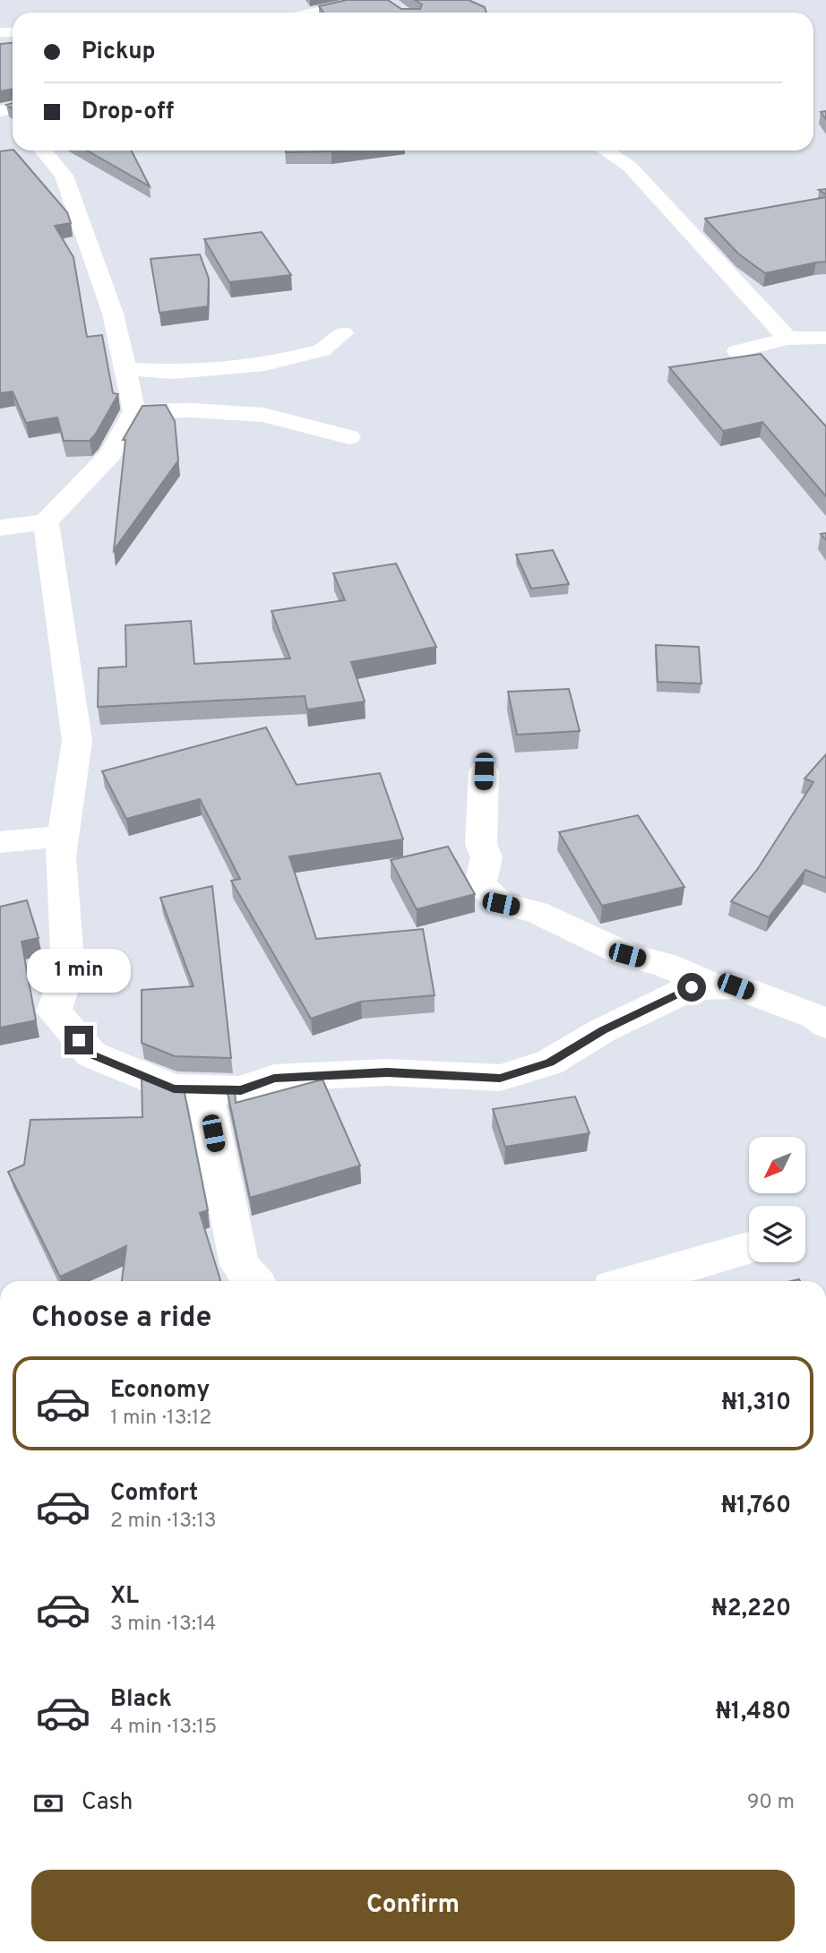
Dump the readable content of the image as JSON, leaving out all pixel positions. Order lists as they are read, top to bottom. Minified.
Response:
{"north":"bottom left","page":{"banner":["Pickup","Drop-off"],"bubble":"1 min","heading":"Choose a ride","list":[{"name":"Economy","note":"1 min · 13:12","value":"₦1,310"},{"name":"Comfort","note":"2 min · 13:13","value":"₦1,760"},{"name":"XL","note":"3 min · 13:14","value":"₦2,220"},{"name":"Black","note":"4 min · 13:15","value":"₦1,480"}],"pay":["Cash","90 m"],"buttons":"Confirm"}}
